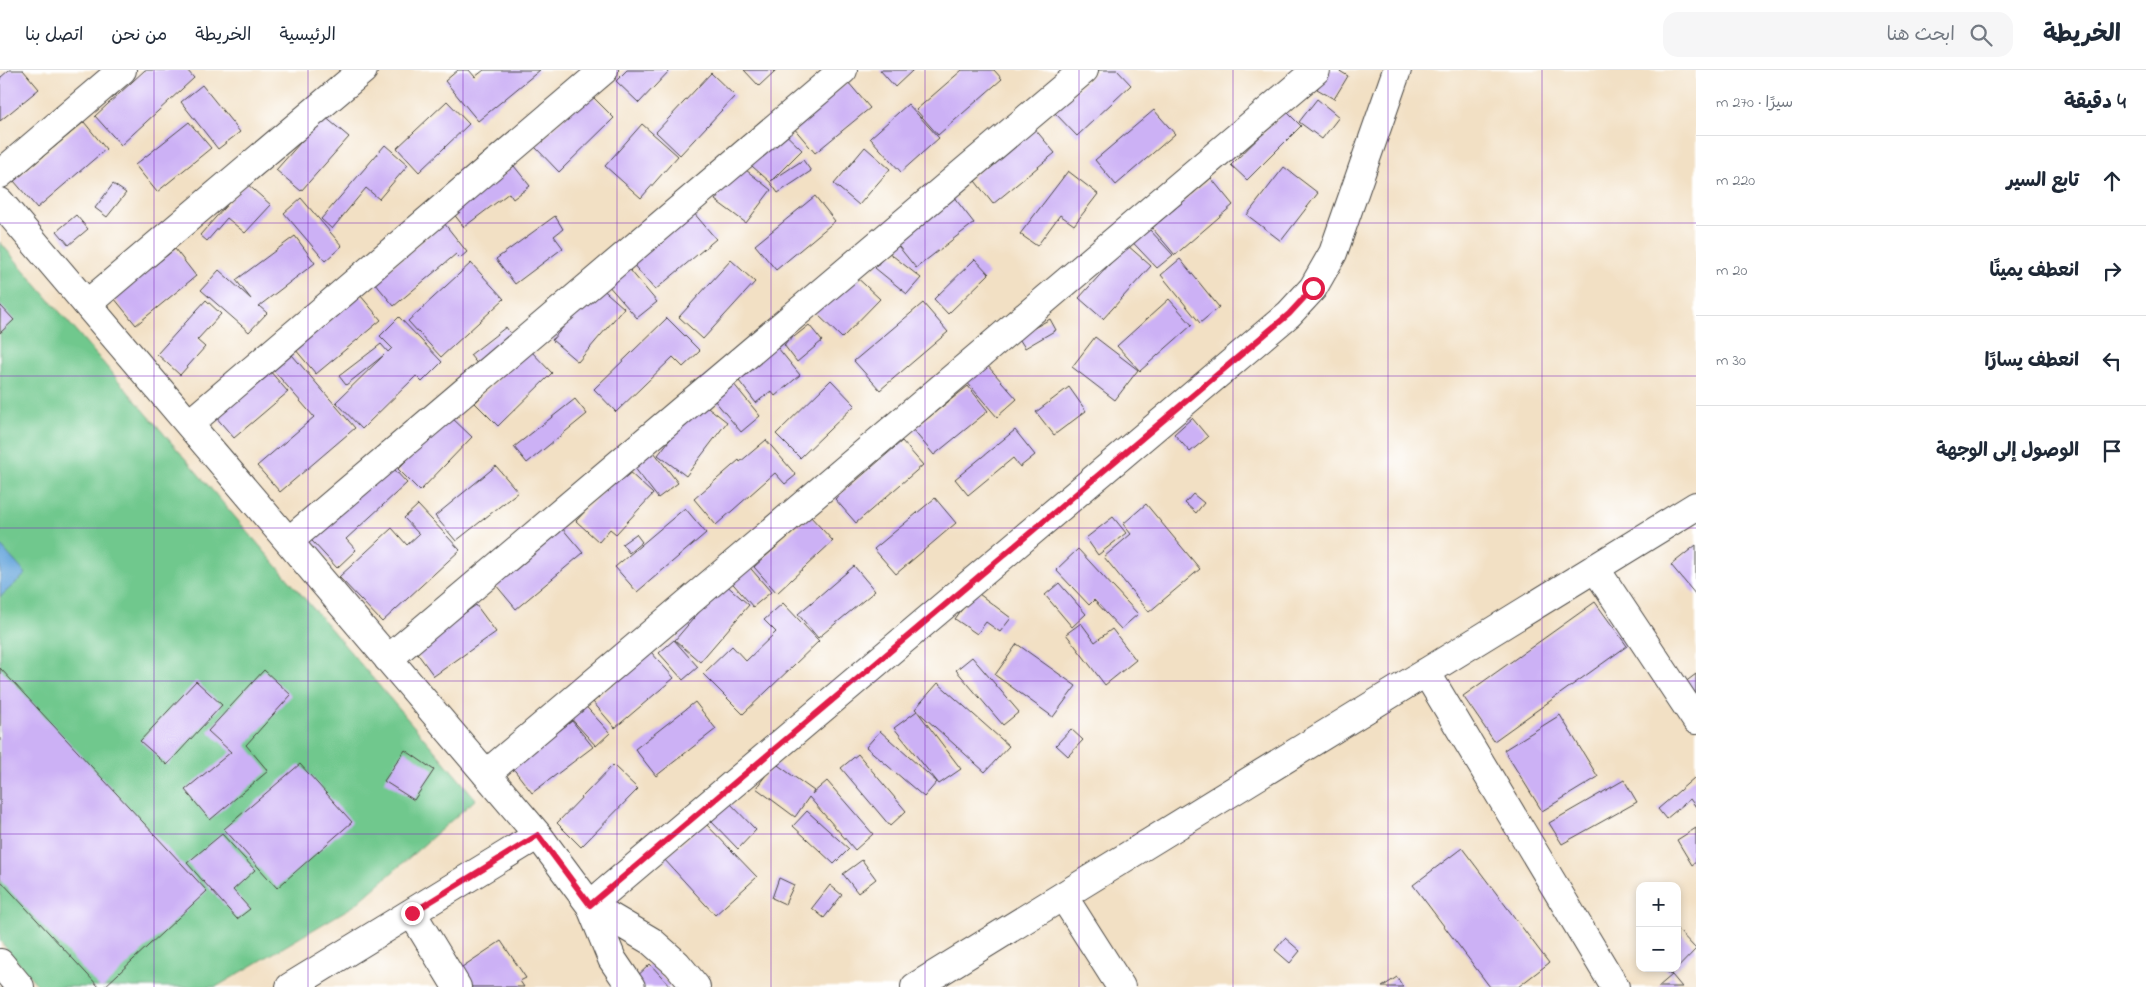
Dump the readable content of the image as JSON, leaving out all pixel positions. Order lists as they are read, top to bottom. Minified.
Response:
{"page":{"header":"الخريطة","search":"ابحث هنا","nav":["الرئيسية","الخريطة","من نحن","اتصل بنا"],"heading":["4 دقيقة","سيرًا · 270 m"],"list":[["تابع السير","220 m"],["انعطف يمينًا","20 m"],["انعطف يسارًا","30 m"],"الوصول إلى الوجهة"],"map_buttons":["+","−"]}}
